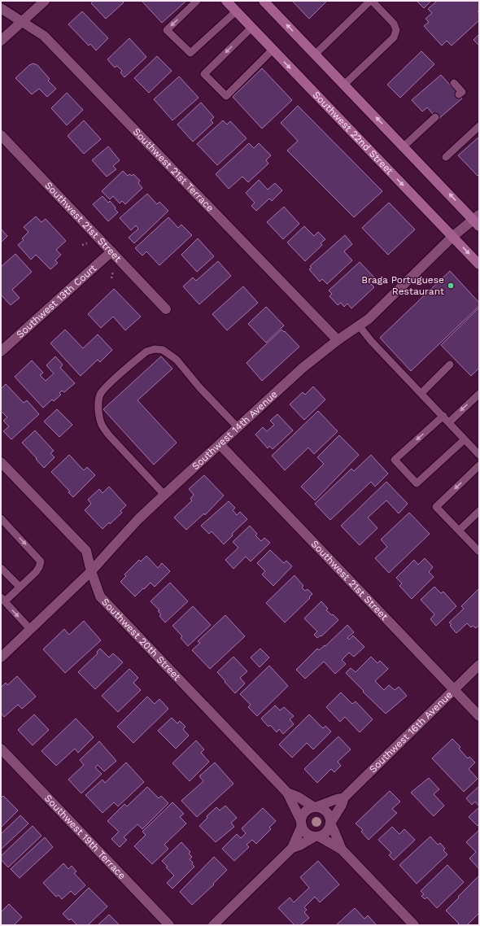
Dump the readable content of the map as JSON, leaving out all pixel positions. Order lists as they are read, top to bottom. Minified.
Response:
{"streets":{"main road":["Southwest 22nd Street"],"street":["Southwest 21st Terrace","Southwest 21st Street","Southwest 13th Court","Southwest 14th Avenue","Southwest 20th Street","Southwest 16th Avenue","Southwest 19th Terrace"]},"crossings":[["Southwest 22nd Street","Southwest 14th Avenue"],["Southwest 21st Terrace","Southwest 14th Avenue"],["Southwest 21st Street","Southwest 13th Court"],["Southwest 21st Street","Southwest 14th Avenue"],["Southwest 21st Street","Southwest 16th Avenue"],["Southwest 14th Avenue","Southwest 20th Street"],["Southwest 20th Street","Southwest 16th Avenue"]],"places":["Braga Portuguese Restaurant"]}
